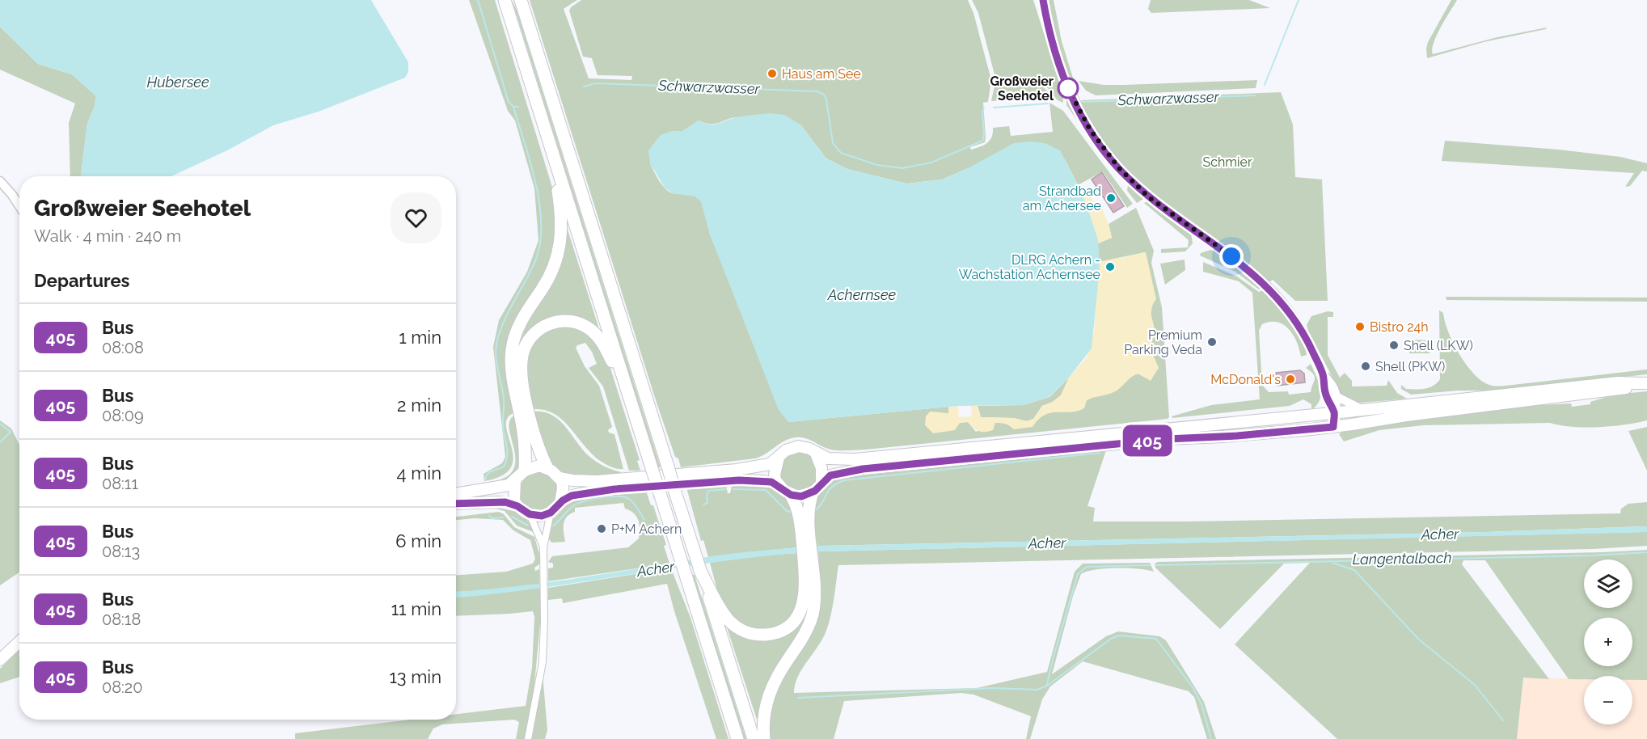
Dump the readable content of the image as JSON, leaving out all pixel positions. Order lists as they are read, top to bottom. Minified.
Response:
{"water":["Hubersee","Schwarzwasser","Achernsee","Acher","Langentalbach"],"parks":["Schmier"],"places":["Haus am See","Großweier Seehotel","Strandbad am Achersee","DLRG Achern - Wachstation Achernsee","Bistro 24h","Premium Parking Veda","Shell (LKW)","Shell (PKW)","McDonald's","P+M Achern"],"lines":["bus line 405"],"page":{"on_map":"405","heading":[["Großweier Seehotel","Walk · 4 min · 240 m"],"Departures"],"list":[{"mark":"405","name":"Bus","note":"08:08","value":"1 min"},{"mark":"405","name":"Bus","note":"08:09","value":"2 min"},{"mark":"405","name":"Bus","note":"08:11","value":"4 min"},{"mark":"405","name":"Bus","note":"08:13","value":"6 min"},{"mark":"405","name":"Bus","note":"08:18","value":"11 min"},{"mark":"405","name":"Bus","note":"08:20","value":"13 min"}],"map_buttons":["+","−"]}}
